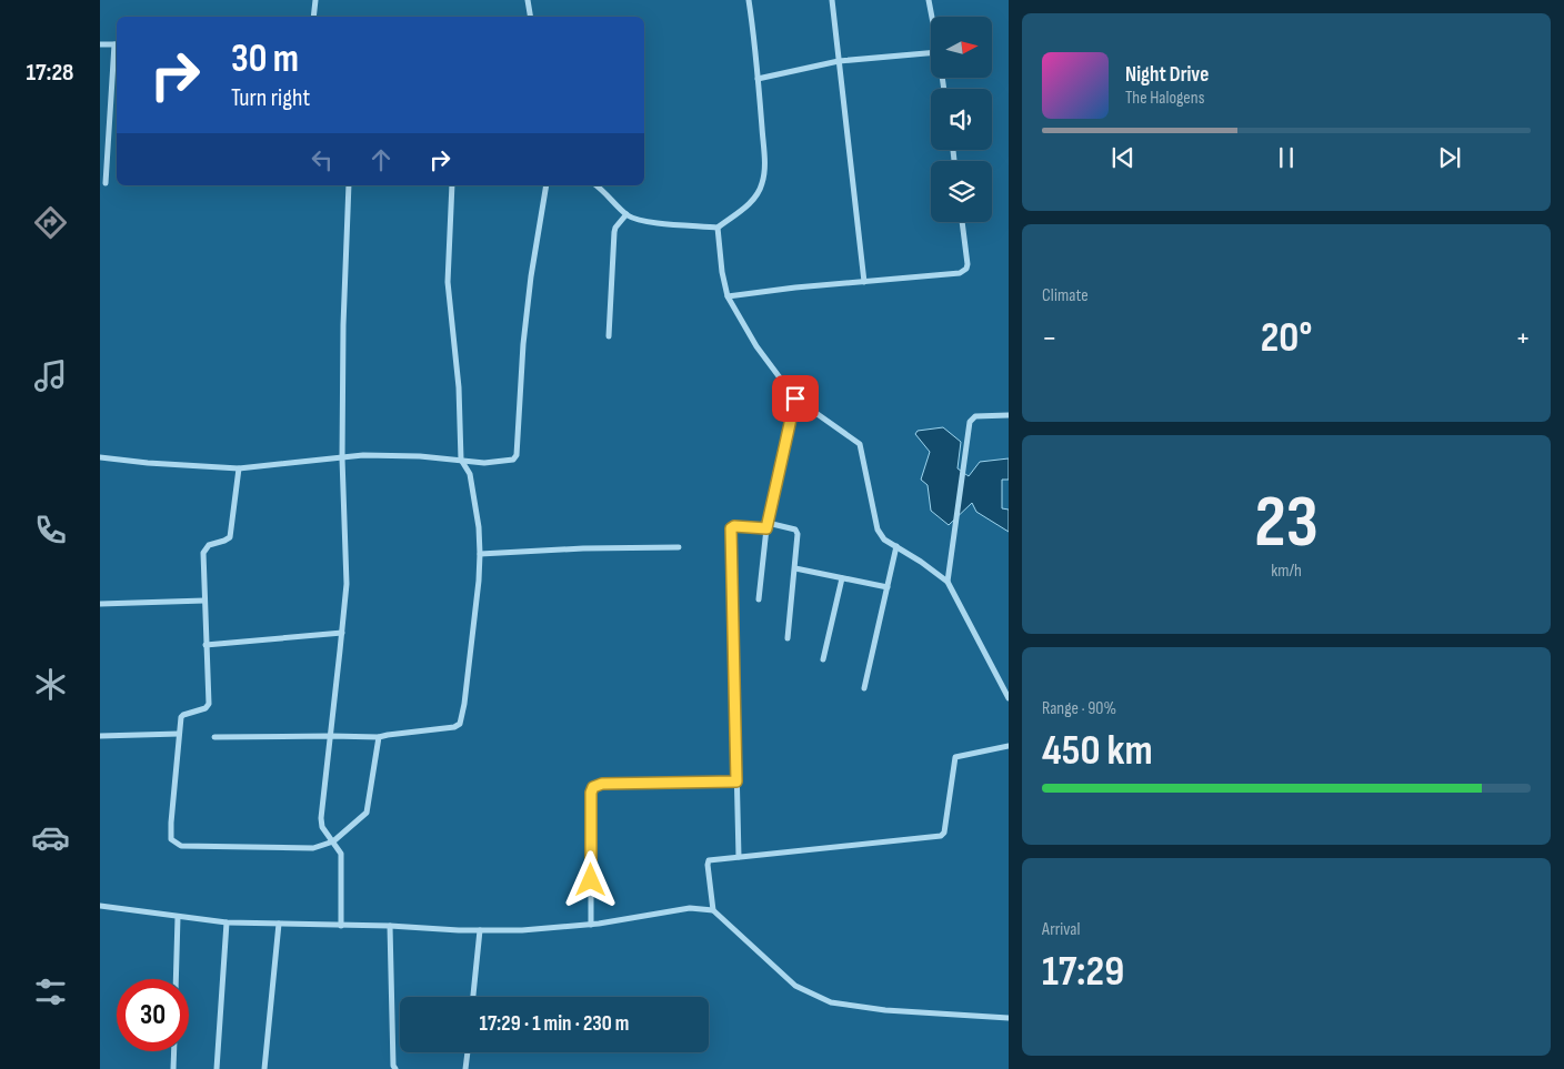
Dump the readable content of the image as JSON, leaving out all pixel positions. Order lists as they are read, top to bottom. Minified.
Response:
{"north":"right","page":{"tabs":"17:28","turn":["30 m","Turn right"],"song":["Night Drive","The Halogens"],"tile":["Climate",["23","km/h"],["Range · 90%","450 km"],["Arrival","17:29"]],"heat":["−","20°","+"],"limit":"30","trip":"17:29 · 1 min · 230 m"}}
